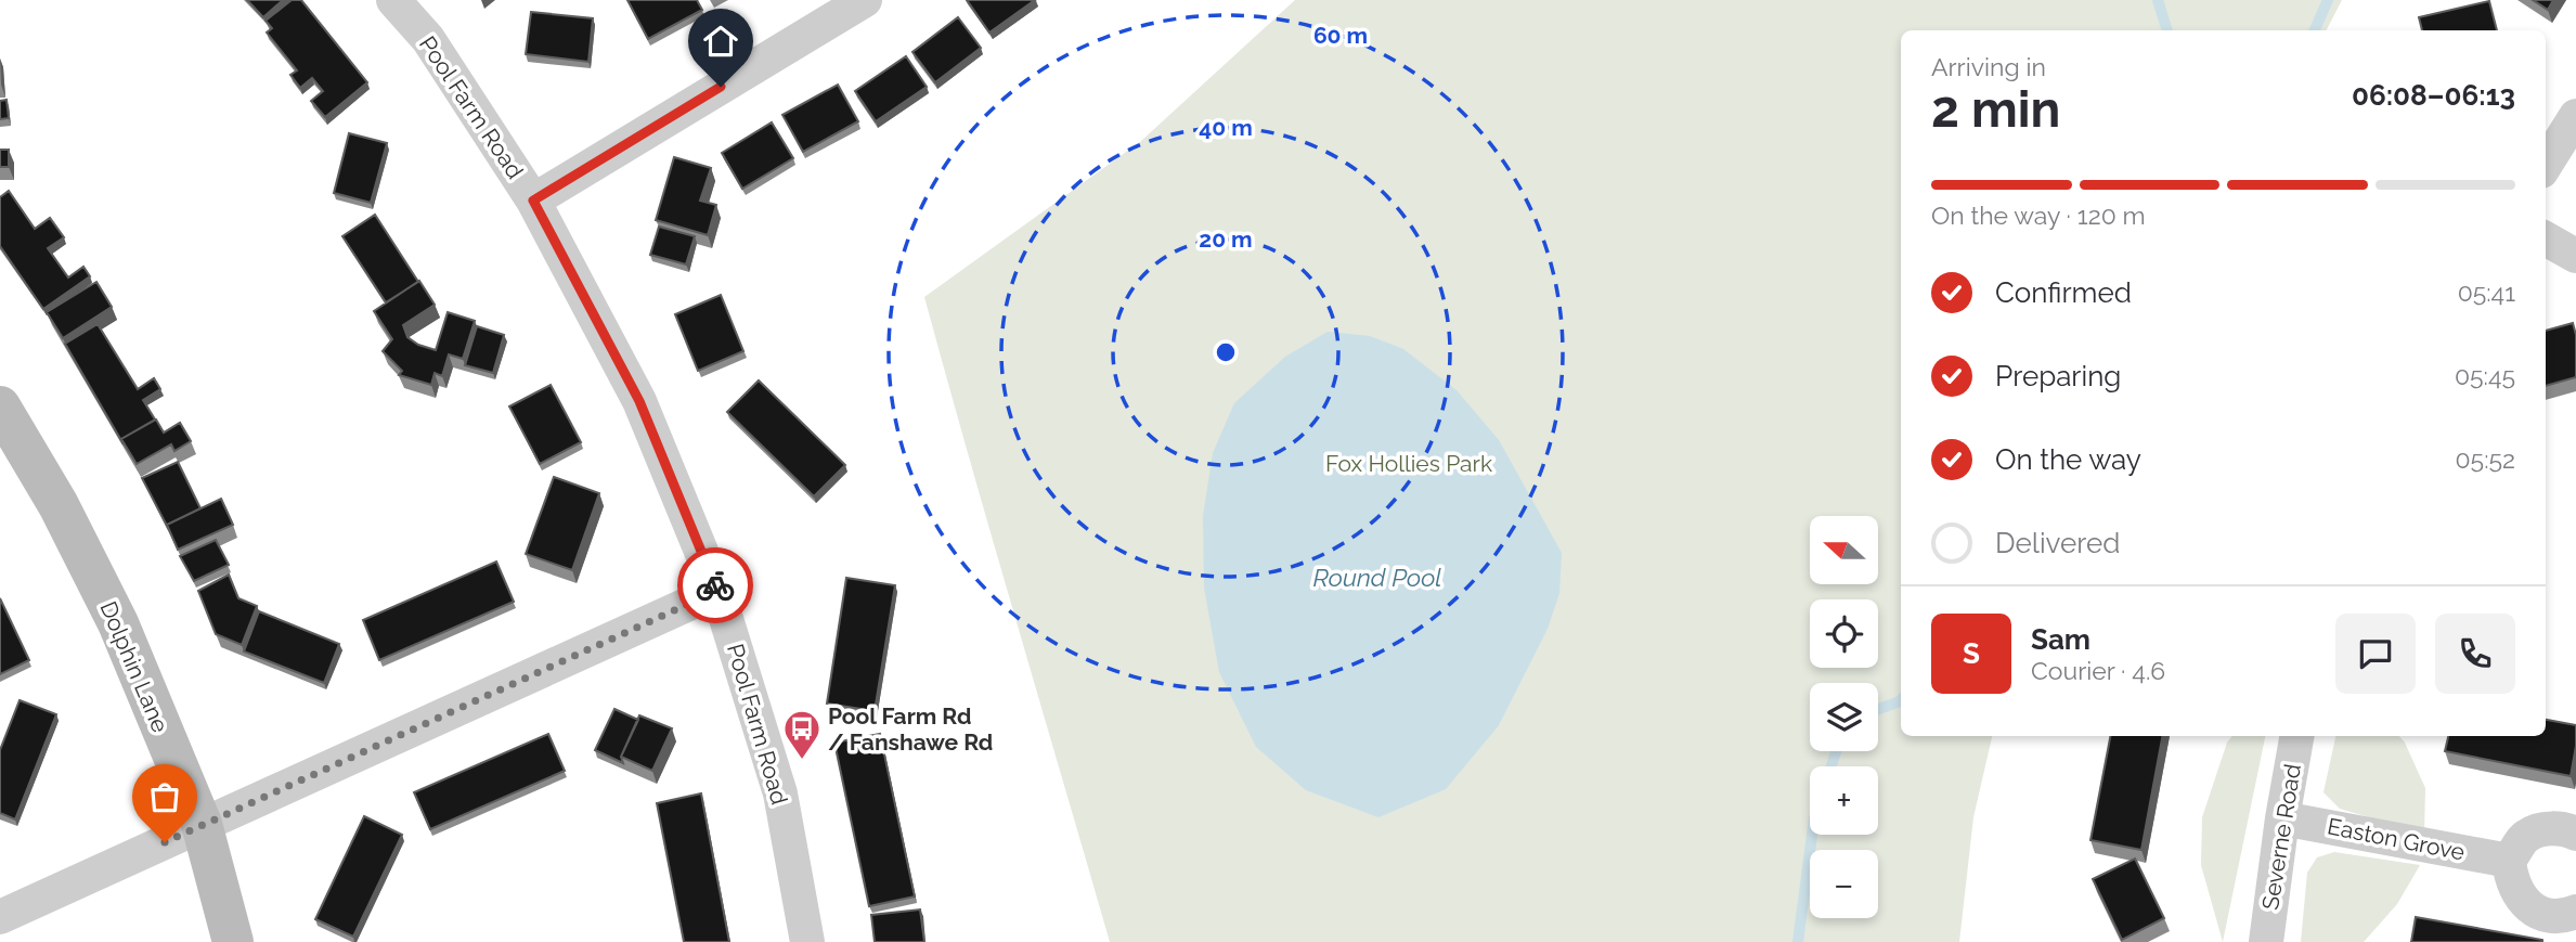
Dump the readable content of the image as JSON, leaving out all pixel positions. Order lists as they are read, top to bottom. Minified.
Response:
{"streets":{"street":["Pool Farm Road","Dolphin Lane","Severne Road","Easton Grove"]},"crossings":[["Severne Road","Easton Grove"]],"water":["Round Pool"],"parks":["Fox Hollies Park"],"places":{"bus stop":["Pool Farm Rd / Fanshawe Rd"]},"north":"left","page":{"heading":["2 min","Arriving in","06:08–06:13"],"panel":["Sam","Courier · 4.6"],"bar":"On the way · 120 m","list":[["Confirmed","05:41"],["Preparing","05:45"],["On the way","05:52"],"Delivered"],"map_buttons":["+","−"],"round":"S"},"rings":["60 m","40 m","20 m"]}
